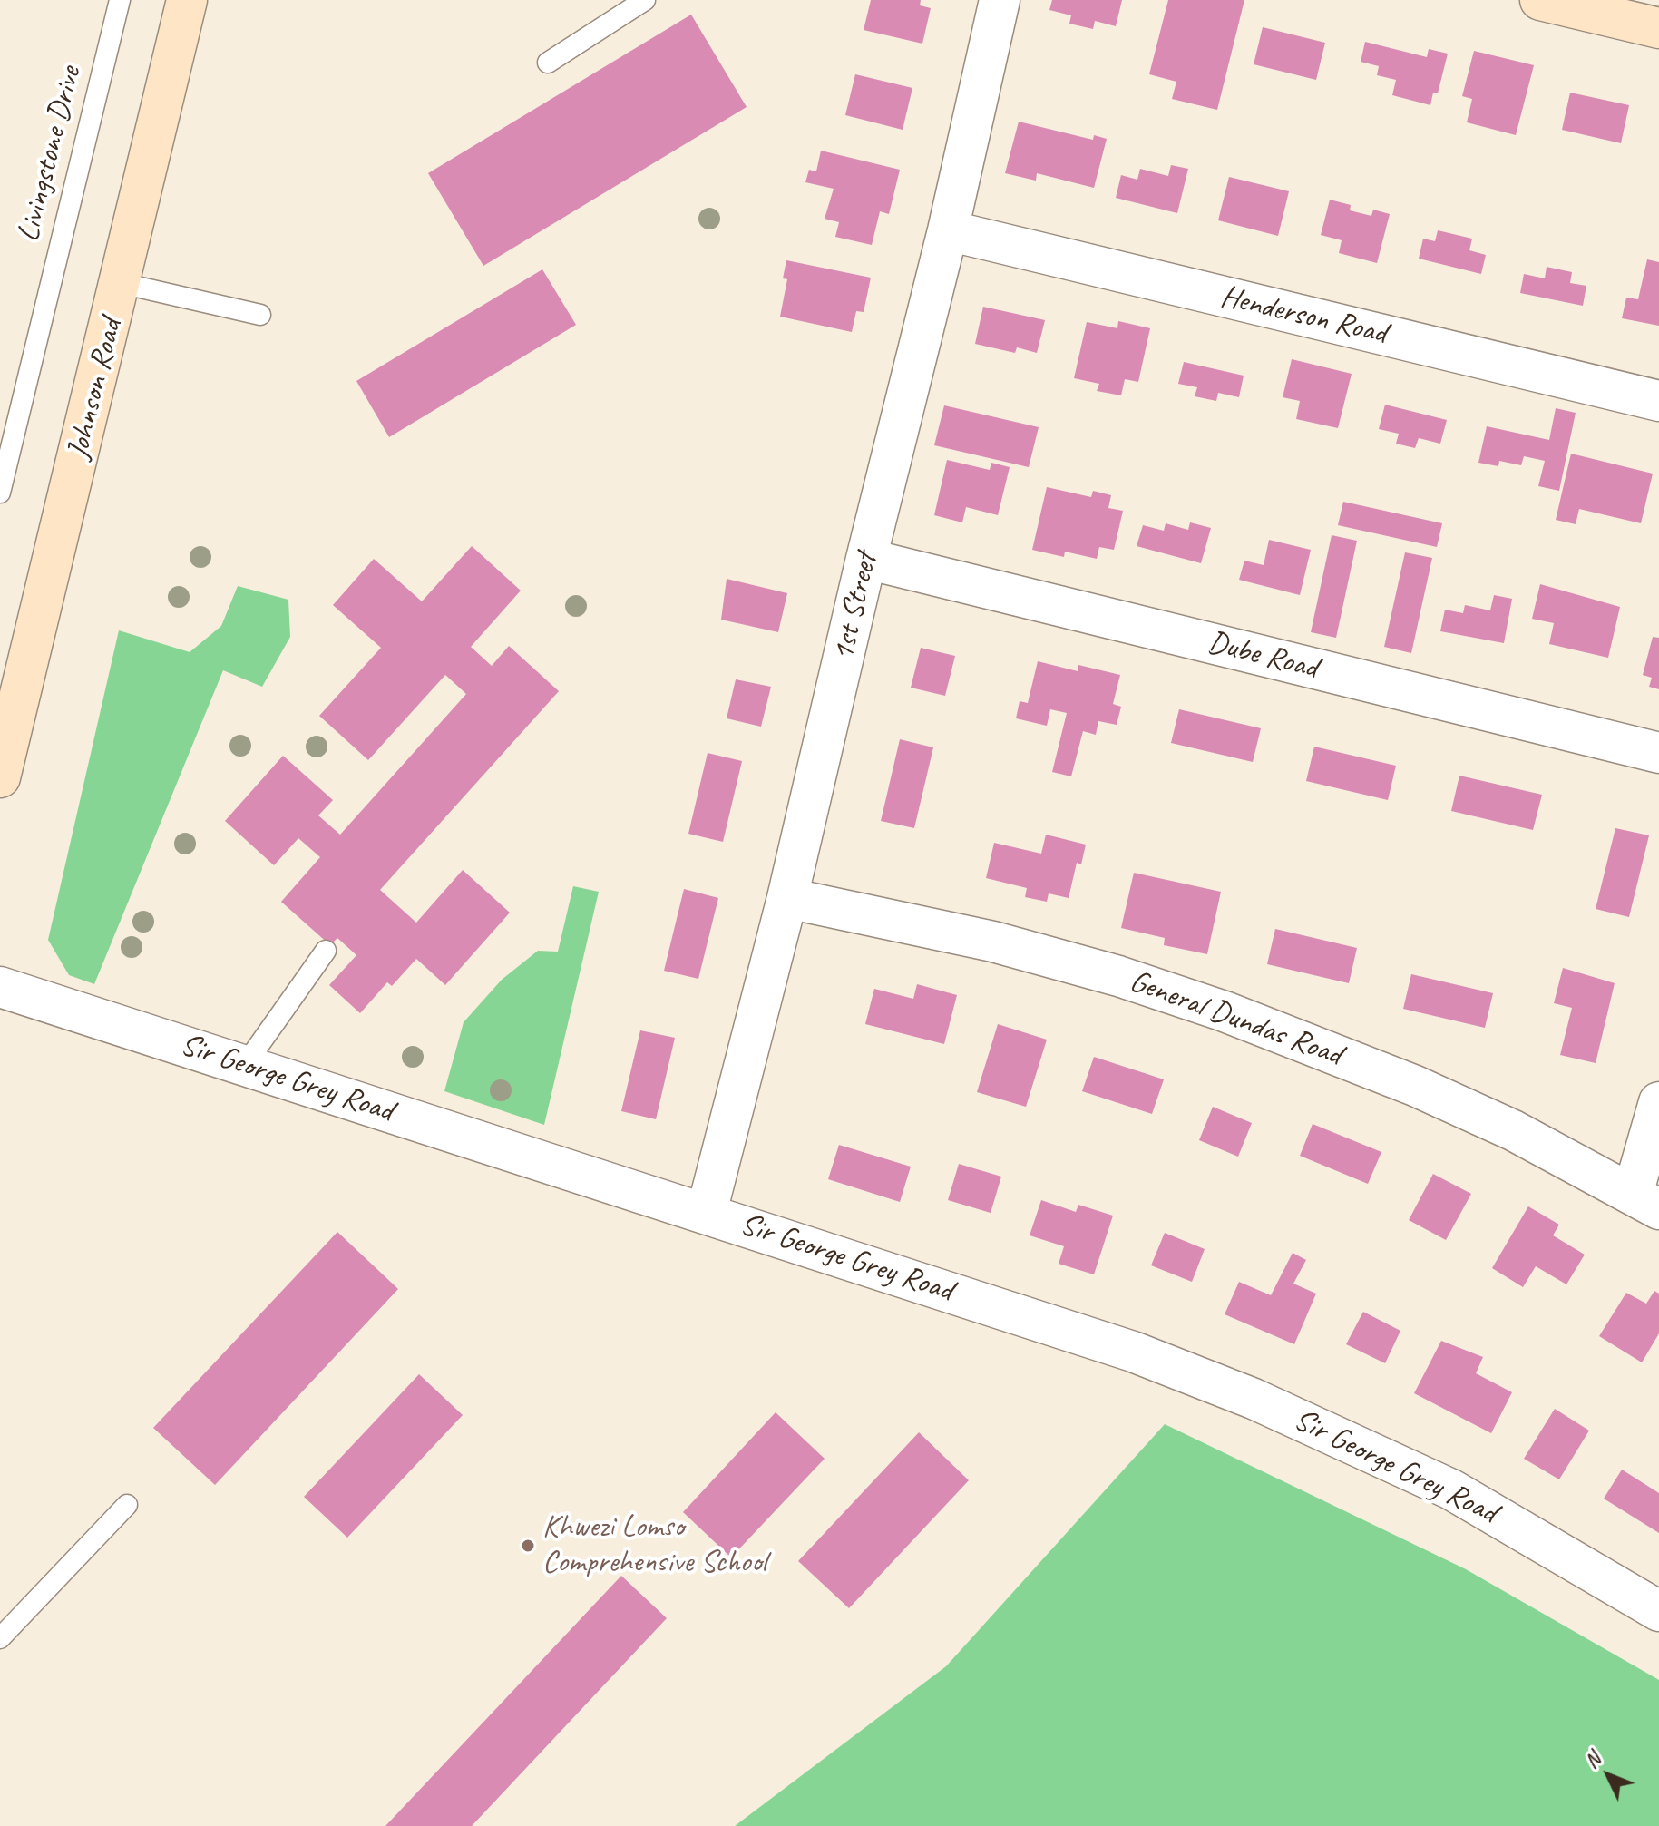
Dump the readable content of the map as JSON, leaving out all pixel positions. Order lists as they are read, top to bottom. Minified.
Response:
{"streets":{"street":["Henderson Road","Johnson Road","1st Street","Dube Road","General Dundas Road","Sir George Grey Road"],"lane":["Livingstone Drive"]},"crossings":[["Henderson Road","1st Street"],["1st Street","Dube Road"],["1st Street","General Dundas Road"],["1st Street","Sir George Grey Road"]],"places":["Khwezi Lomso Comprehensive School"],"north":"top left"}
